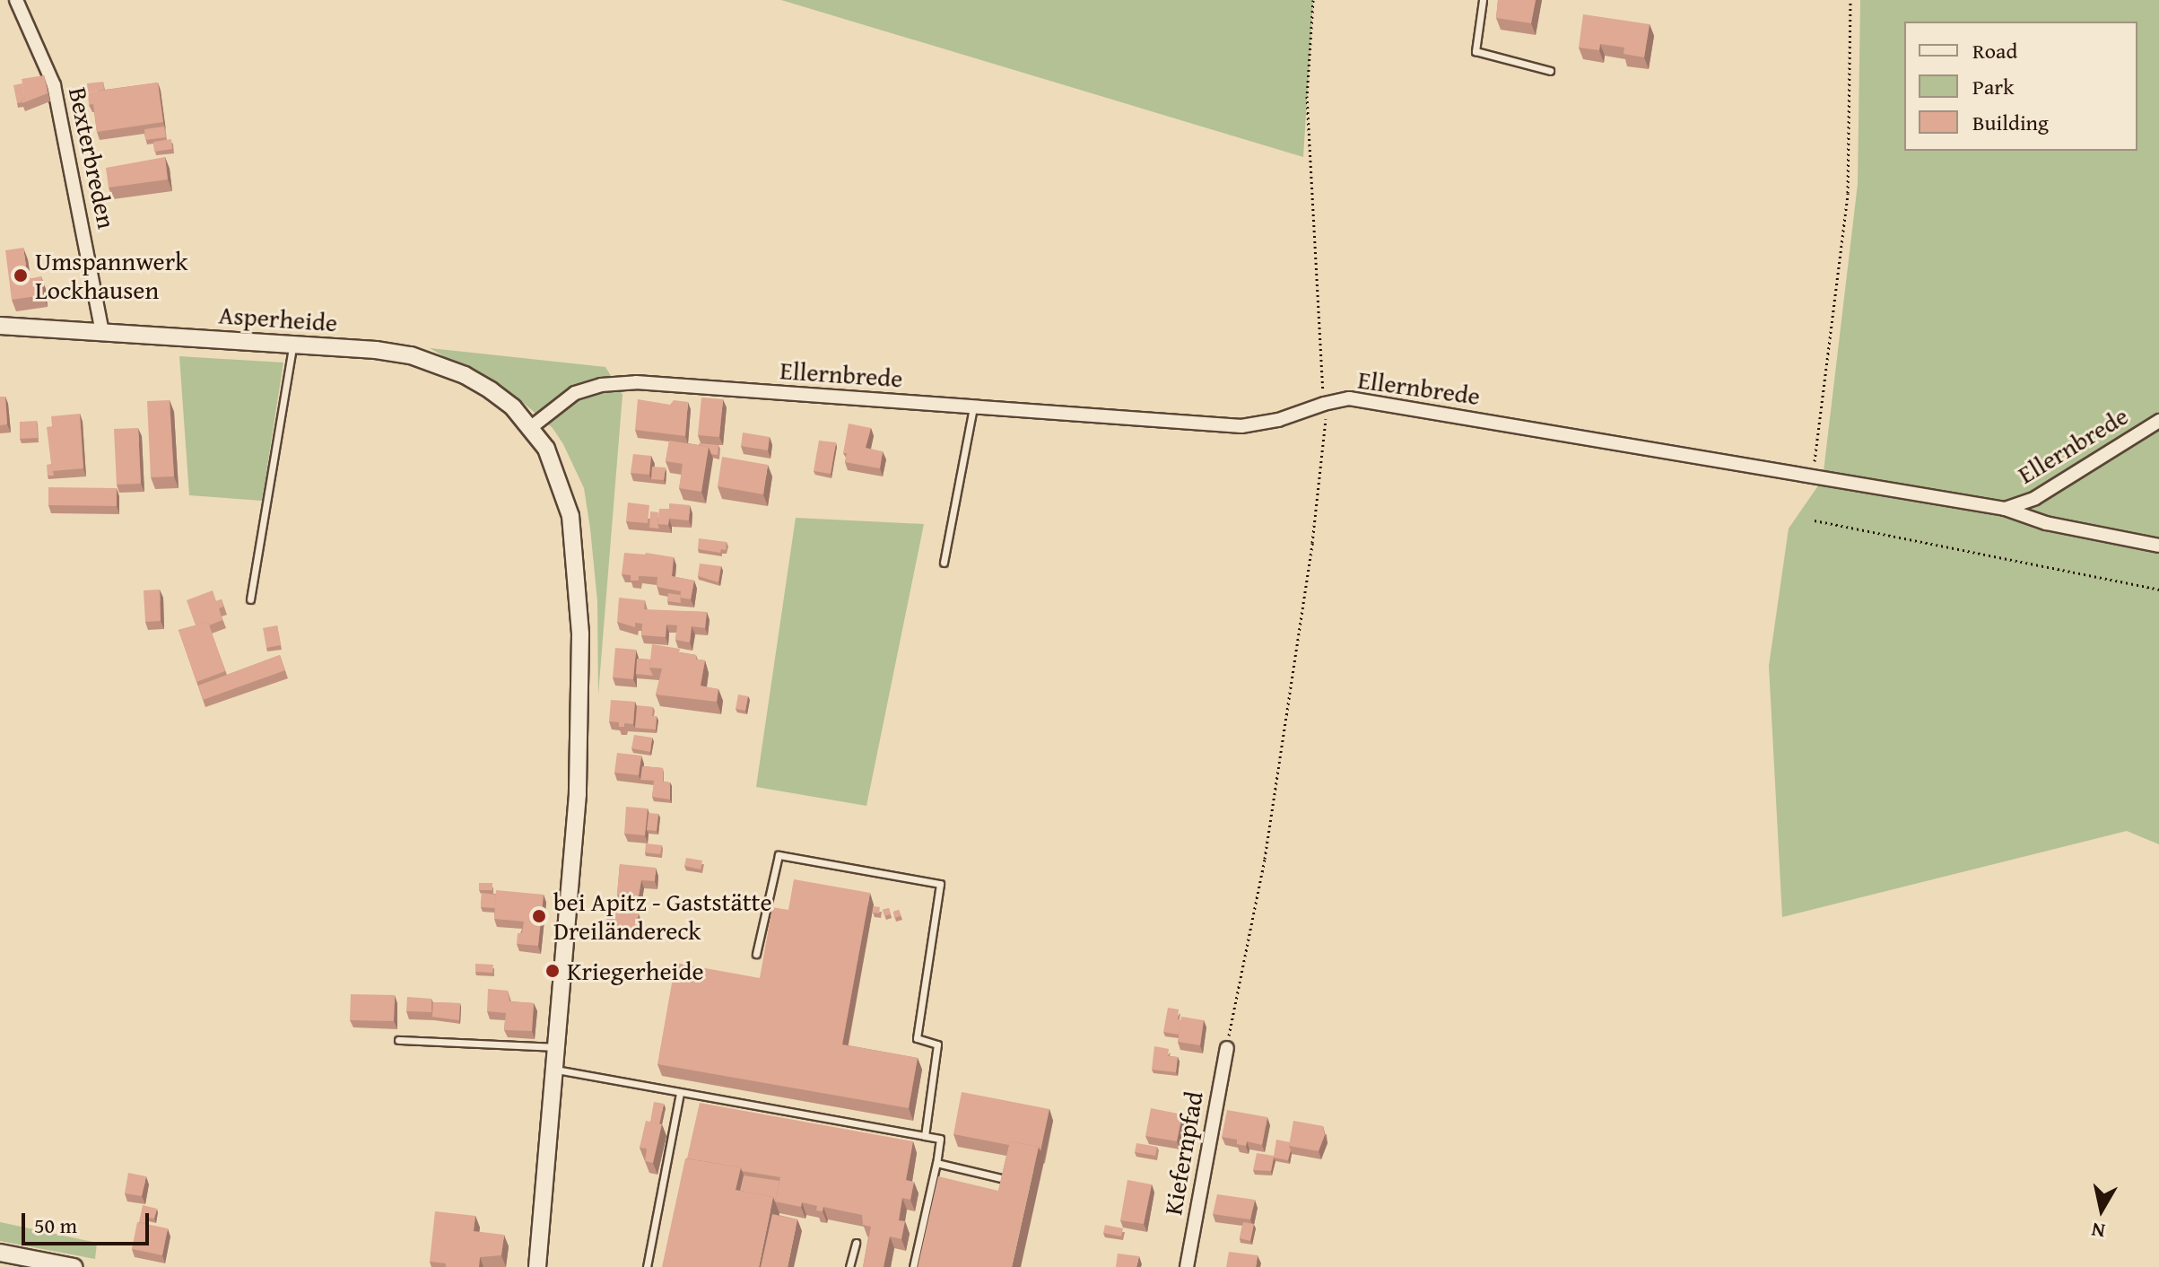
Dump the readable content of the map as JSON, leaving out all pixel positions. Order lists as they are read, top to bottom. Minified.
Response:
{"streets":{"street":["Bexterbreden","Asperheide","Ellernbrede","Kiefernpfad"]},"crossings":[["Bexterbreden","Asperheide"],["Asperheide","Ellernbrede"]],"places":["Umspannwerk Lockhausen","bei Apitz - Gaststätte Dreiländereck","Kriegerheide"],"legend":["Road","Park","Building"],"scale_bar":"50 m","north":"bottom"}
